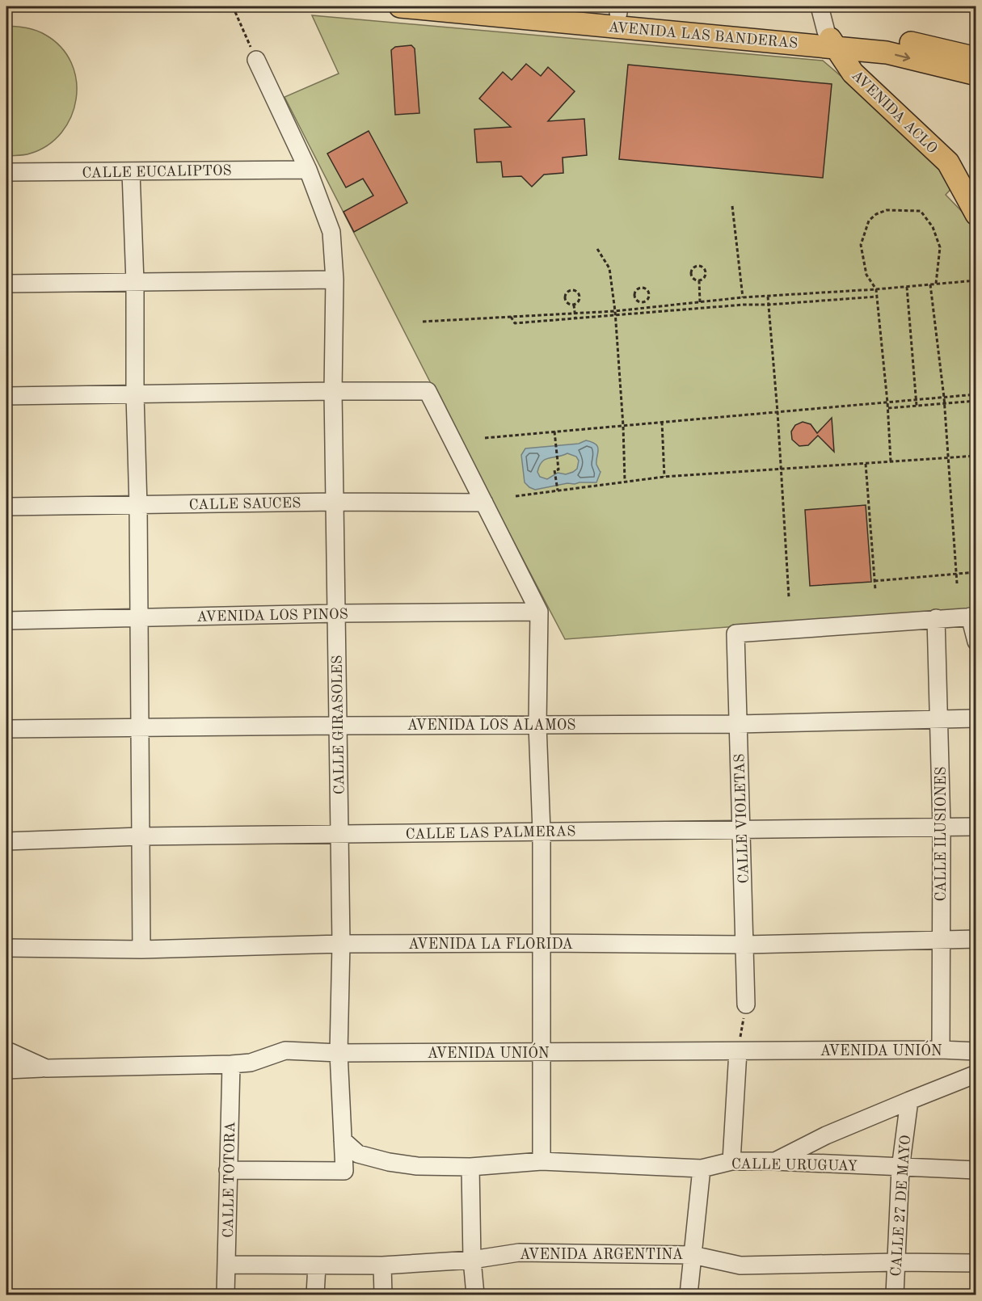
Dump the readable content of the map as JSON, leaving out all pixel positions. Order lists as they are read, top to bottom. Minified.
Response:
{"streets":{"main road":["AVENIDA LAS BANDERAS","AVENIDA ACLO"],"street":["CALLE EUCALIPTOS","CALLE SAUCES","AVENIDA LOS PINOS","CALLE GIRASOLES","AVENIDA LOS ALAMOS","CALLE VIOLETAS","CALLE LAS PALMERAS","CALLE ILUSIONES","AVENIDA LA FLORIDA","AVENIDA UNIÓN","CALLE URUGUAY","CALLE TOTORA","CALLE 27 DE MAYO","AVENIDA ARGENTINA"]},"crossings":[["AVENIDA LAS BANDERAS","AVENIDA ACLO"],["CALLE EUCALIPTOS","CALLE GIRASOLES"],["CALLE SAUCES","CALLE GIRASOLES"],["AVENIDA LOS PINOS","CALLE GIRASOLES"],["CALLE GIRASOLES","AVENIDA LOS ALAMOS"],["CALLE GIRASOLES","CALLE LAS PALMERAS"],["CALLE GIRASOLES","AVENIDA LA FLORIDA"],["CALLE GIRASOLES","AVENIDA UNIÓN"],["CALLE GIRASOLES","CALLE URUGUAY"],["CALLE GIRASOLES","CALLE TOTORA"],["AVENIDA LOS ALAMOS","CALLE VIOLETAS"],["AVENIDA LOS ALAMOS","CALLE ILUSIONES"],["CALLE VIOLETAS","CALLE LAS PALMERAS"],["CALLE VIOLETAS","CALLE ILUSIONES"],["CALLE VIOLETAS","AVENIDA LA FLORIDA"],["CALLE LAS PALMERAS","CALLE ILUSIONES"],["CALLE ILUSIONES","AVENIDA LA FLORIDA"],["CALLE ILUSIONES","AVENIDA UNIÓN"],["AVENIDA UNIÓN","CALLE TOTORA"],["CALLE URUGUAY","CALLE 27 DE MAYO"],["CALLE TOTORA","AVENIDA ARGENTINA"],["CALLE 27 DE MAYO","AVENIDA ARGENTINA"]]}
